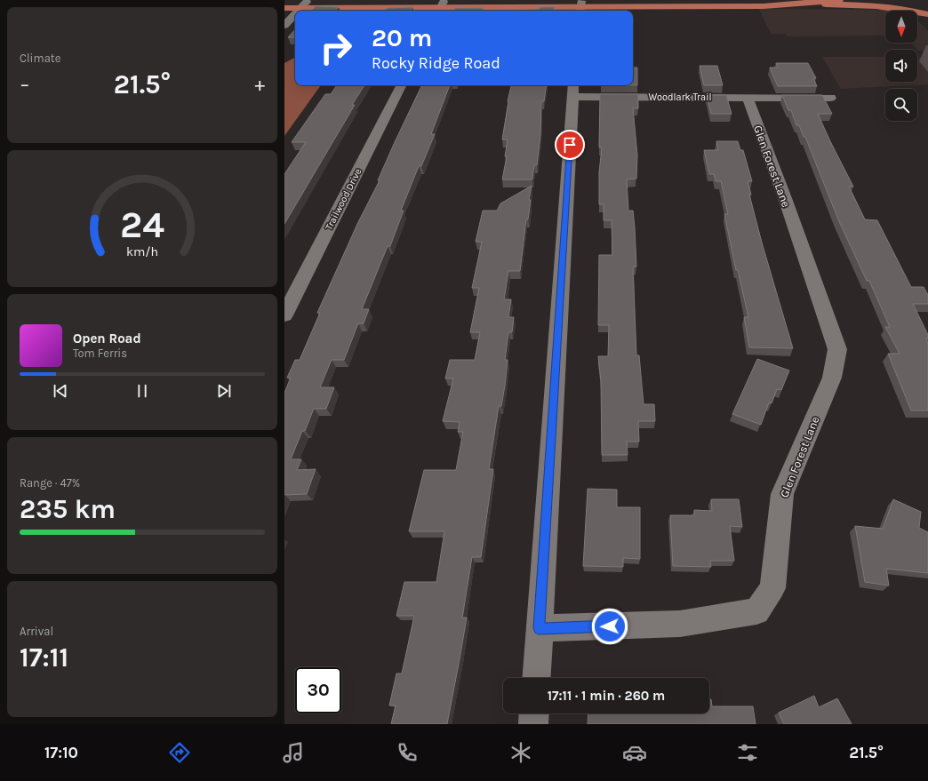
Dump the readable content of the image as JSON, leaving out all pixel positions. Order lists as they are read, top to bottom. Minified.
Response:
{"streets":{"street":["Woodlark Trail","Glen Forest Lane","Trailwood Drive"]},"crossings":[["Woodlark Trail","Glen Forest Lane"]],"north":"bottom","page":{"tile":["Climate",["Range · 47%","235 km"],["Arrival","17:11"]],"turn":["20 m","Rocky Ridge Road"],"heat":["−","21.5°","+"],"song":["Open Road","Tom Ferris"],"limit":"30","trip":"17:11 · 1 min · 260 m","tabs":["17:10","21.5°"],"gauge":["24","km/h"]}}
